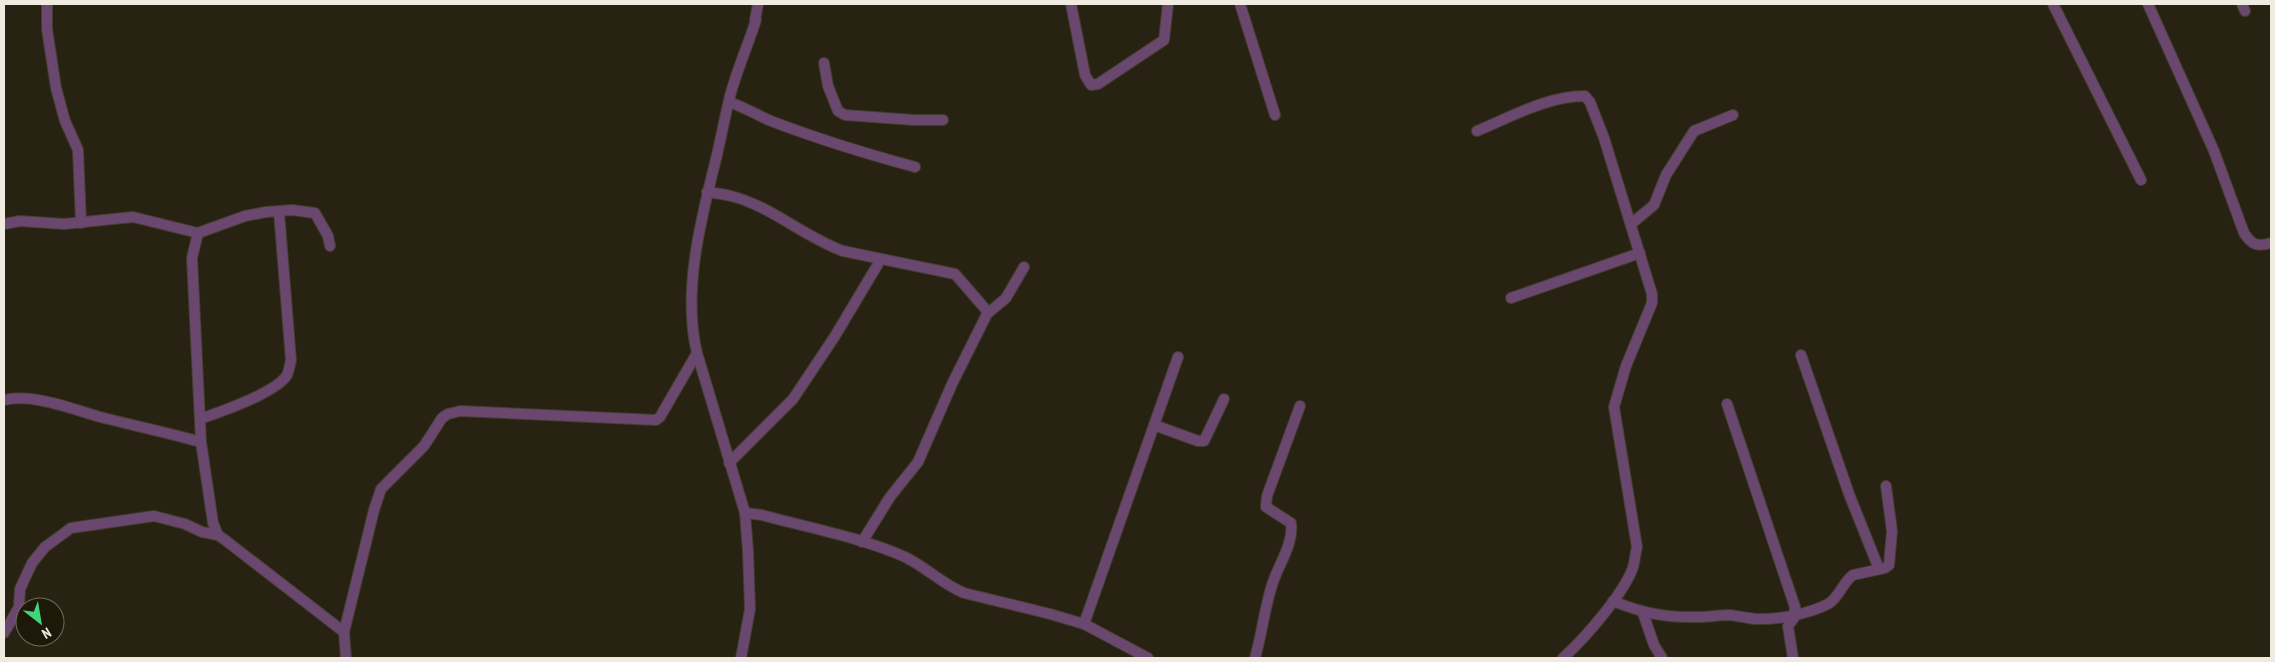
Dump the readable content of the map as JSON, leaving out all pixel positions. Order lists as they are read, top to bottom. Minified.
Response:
{"north":"bottom right"}
